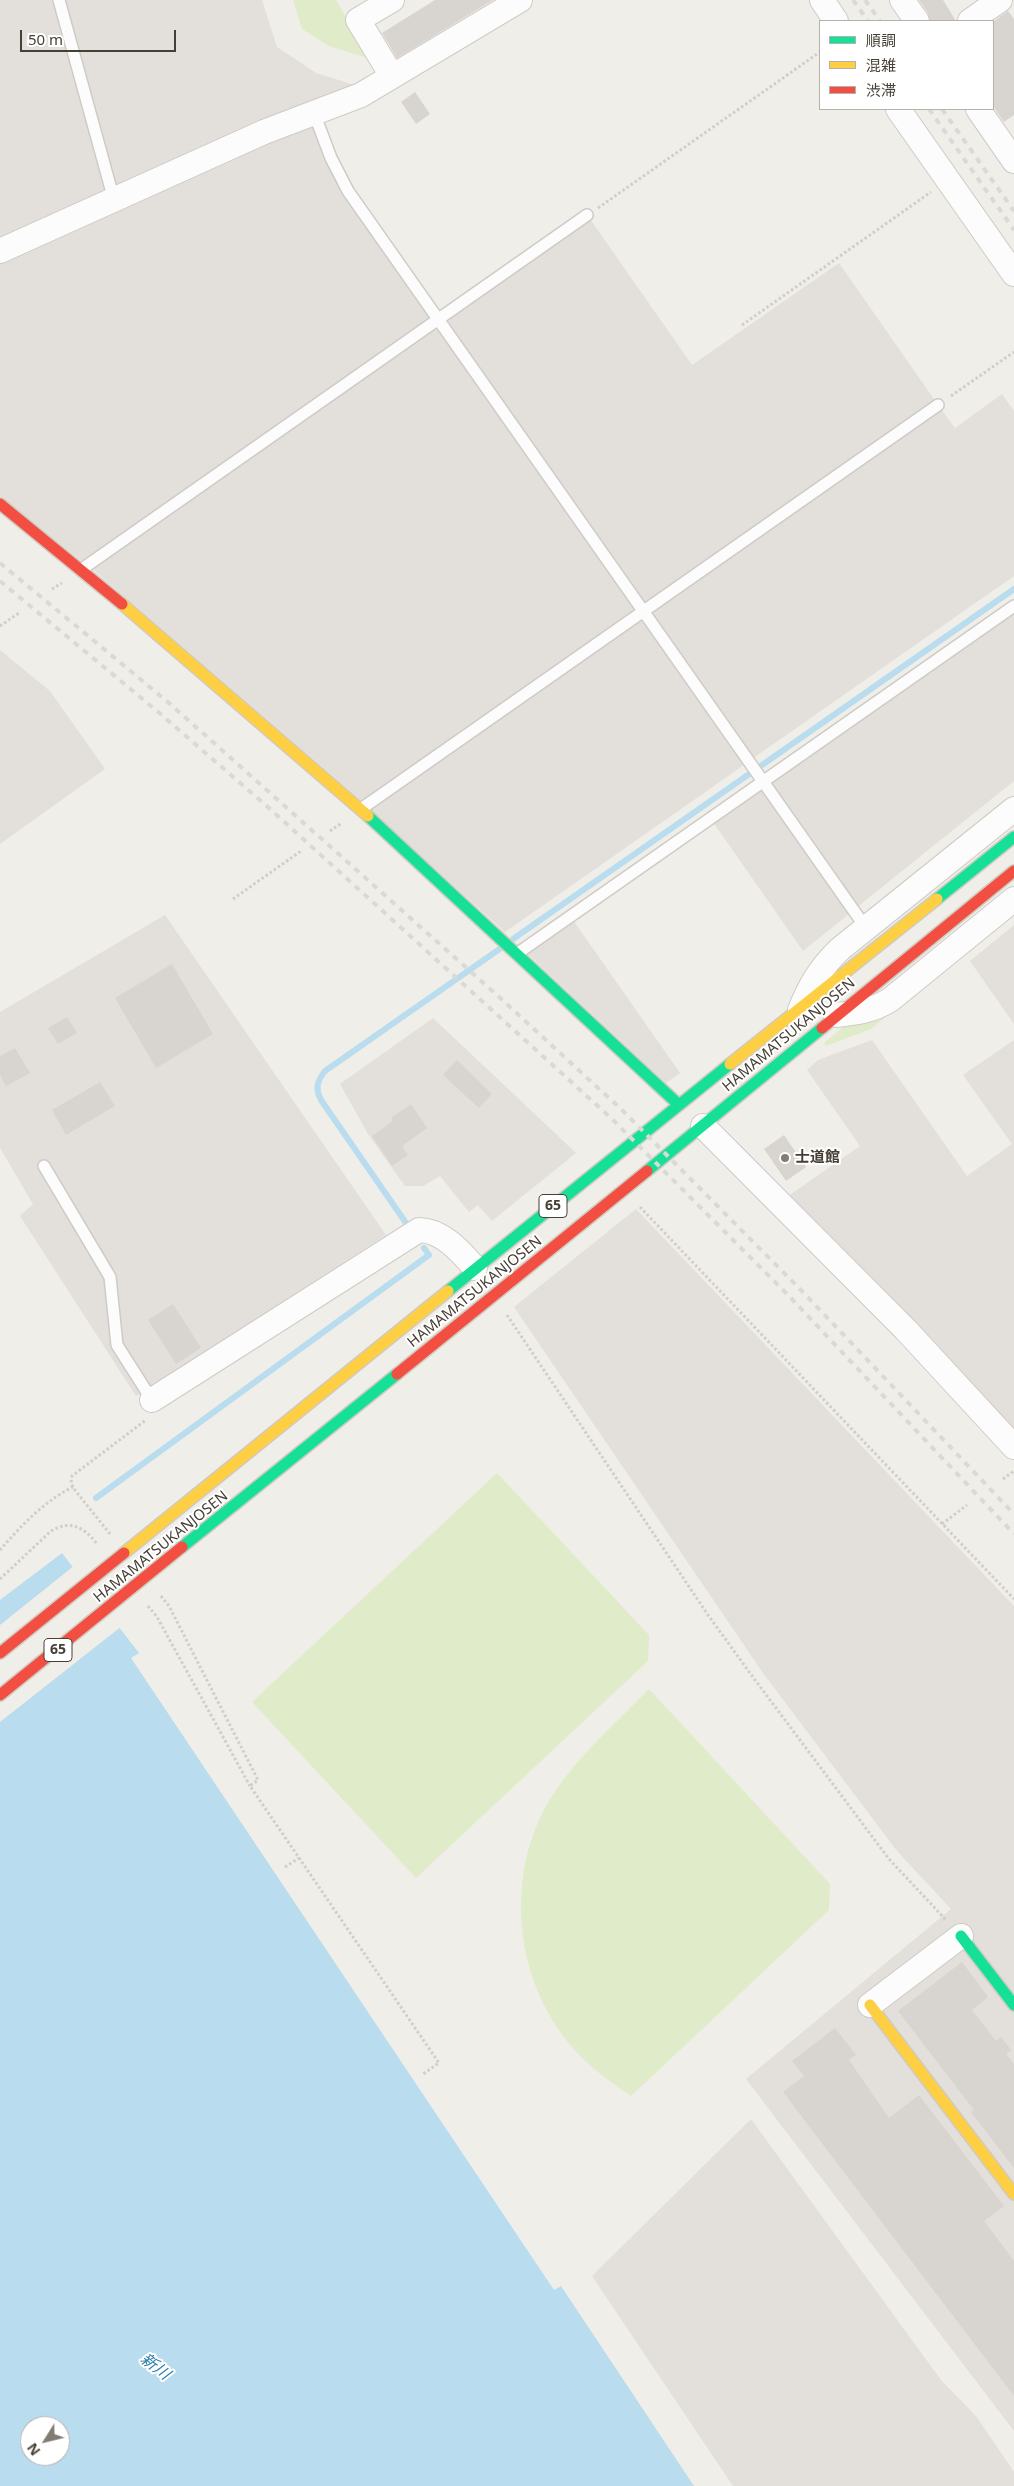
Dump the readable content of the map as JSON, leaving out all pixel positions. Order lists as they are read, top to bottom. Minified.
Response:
{"streets":{"main road":["HAMAMATSUKANJOSEN","65"]},"water":["新川"],"places":["士道館"],"legend":["順調","混雑","渋滞"],"scale_bar":"50 m","north":"bottom left"}
